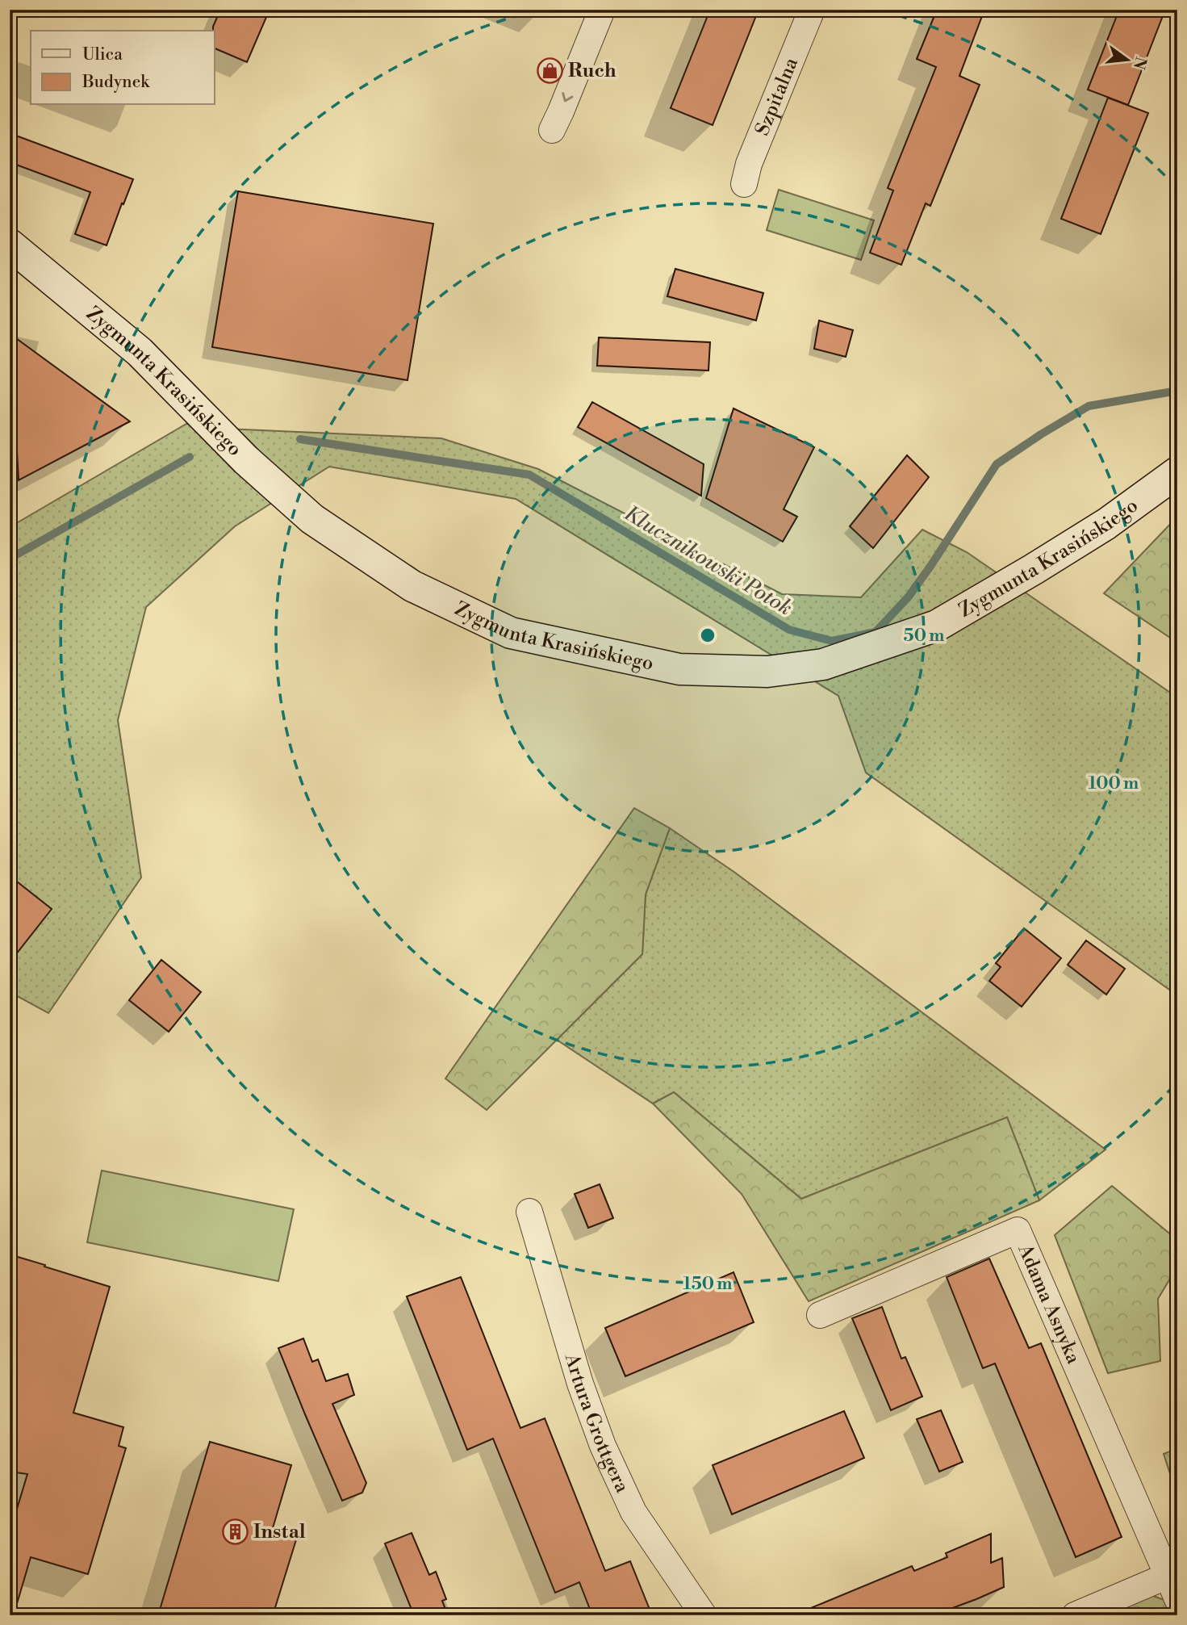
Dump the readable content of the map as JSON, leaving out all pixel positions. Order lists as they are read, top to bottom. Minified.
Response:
{"streets":{"street":["Szpitalna","Zygmunta Krasińskiego","Adama Asnyka","Artura Grottgera"]},"water":["Klucznikowski Potok"],"places":{"shop":["Ruch"],"building":["Instal"]},"legend":["Ulica","Budynek"],"north":"right","rings":["50 m","100 m","150 m"]}
